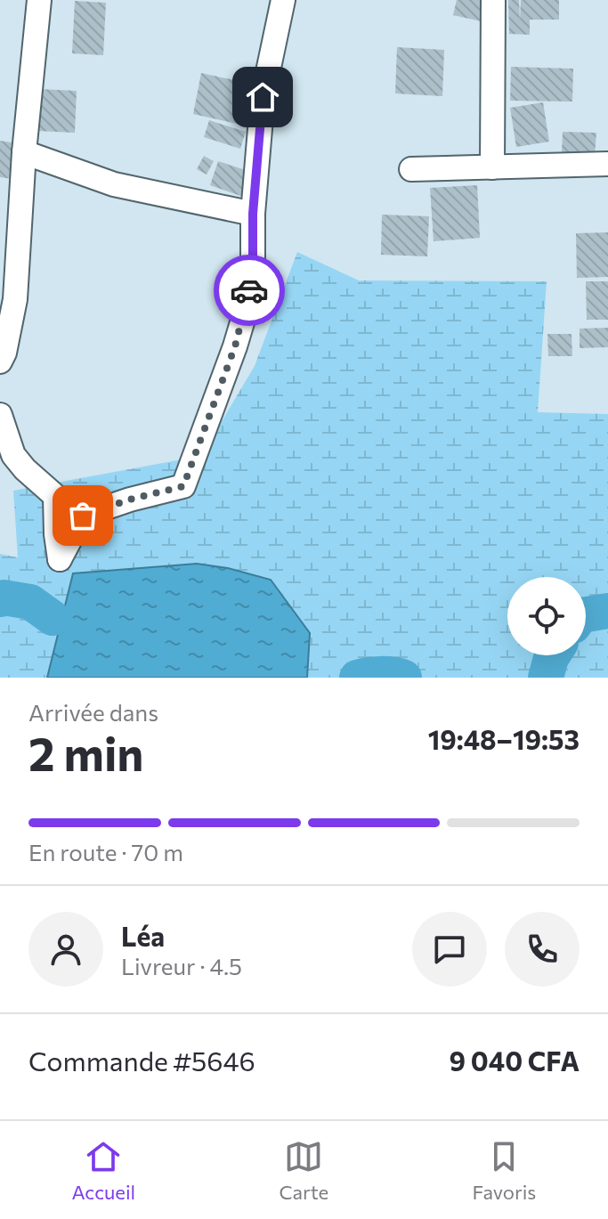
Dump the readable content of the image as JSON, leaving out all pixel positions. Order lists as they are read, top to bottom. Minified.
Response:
{"page":{"heading":["2 min","Arrivée dans","19:48–19:53"],"panel":["Léa","Livreur · 4.5","Commande #5646","9 040 CFA"],"bar":"En route · 70 m","tabs":["Accueil","Carte","Favoris"]}}
